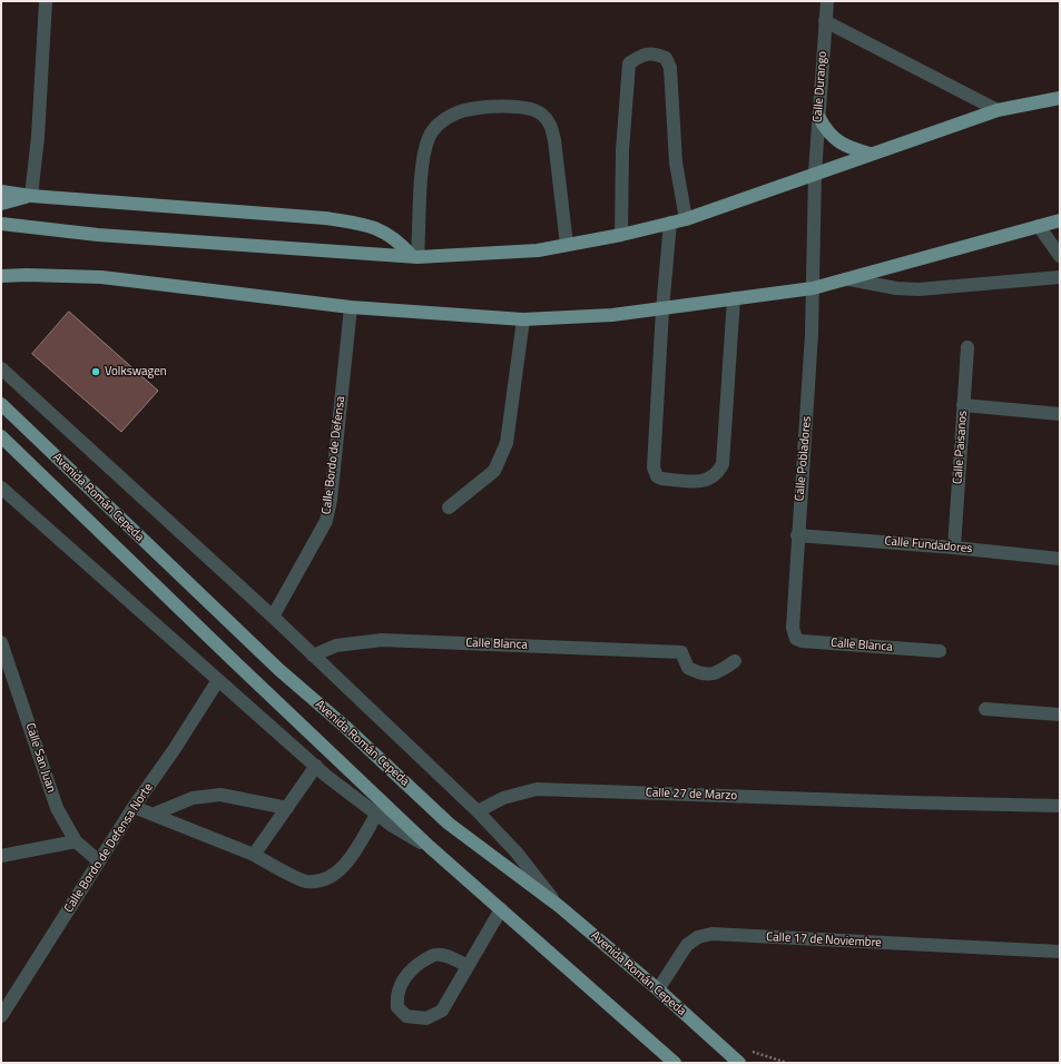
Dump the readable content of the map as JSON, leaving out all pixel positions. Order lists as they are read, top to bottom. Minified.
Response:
{"streets":{"main road":["Avenida Román Cepeda"],"street":["Calle Durango","Calle Paisanos","Calle Bordo de Defensa","Calle Pobladores","Calle Fundadores","Calle Blanca","Calle San Juan","Calle 27 de Marzo","Calle Bordo de Defensa Norte","Calle 17 de Noviembre"]},"crossings":[["Calle Durango","Calle Pobladores"],["Calle Paisanos","Calle Fundadores"],["Calle Pobladores","Calle Fundadores"],["Calle Pobladores","Calle Blanca"],["Avenida Román Cepeda","Calle 17 de Noviembre"],["Calle San Juan","Calle Bordo de Defensa Norte"]],"places":["Volkswagen"]}
